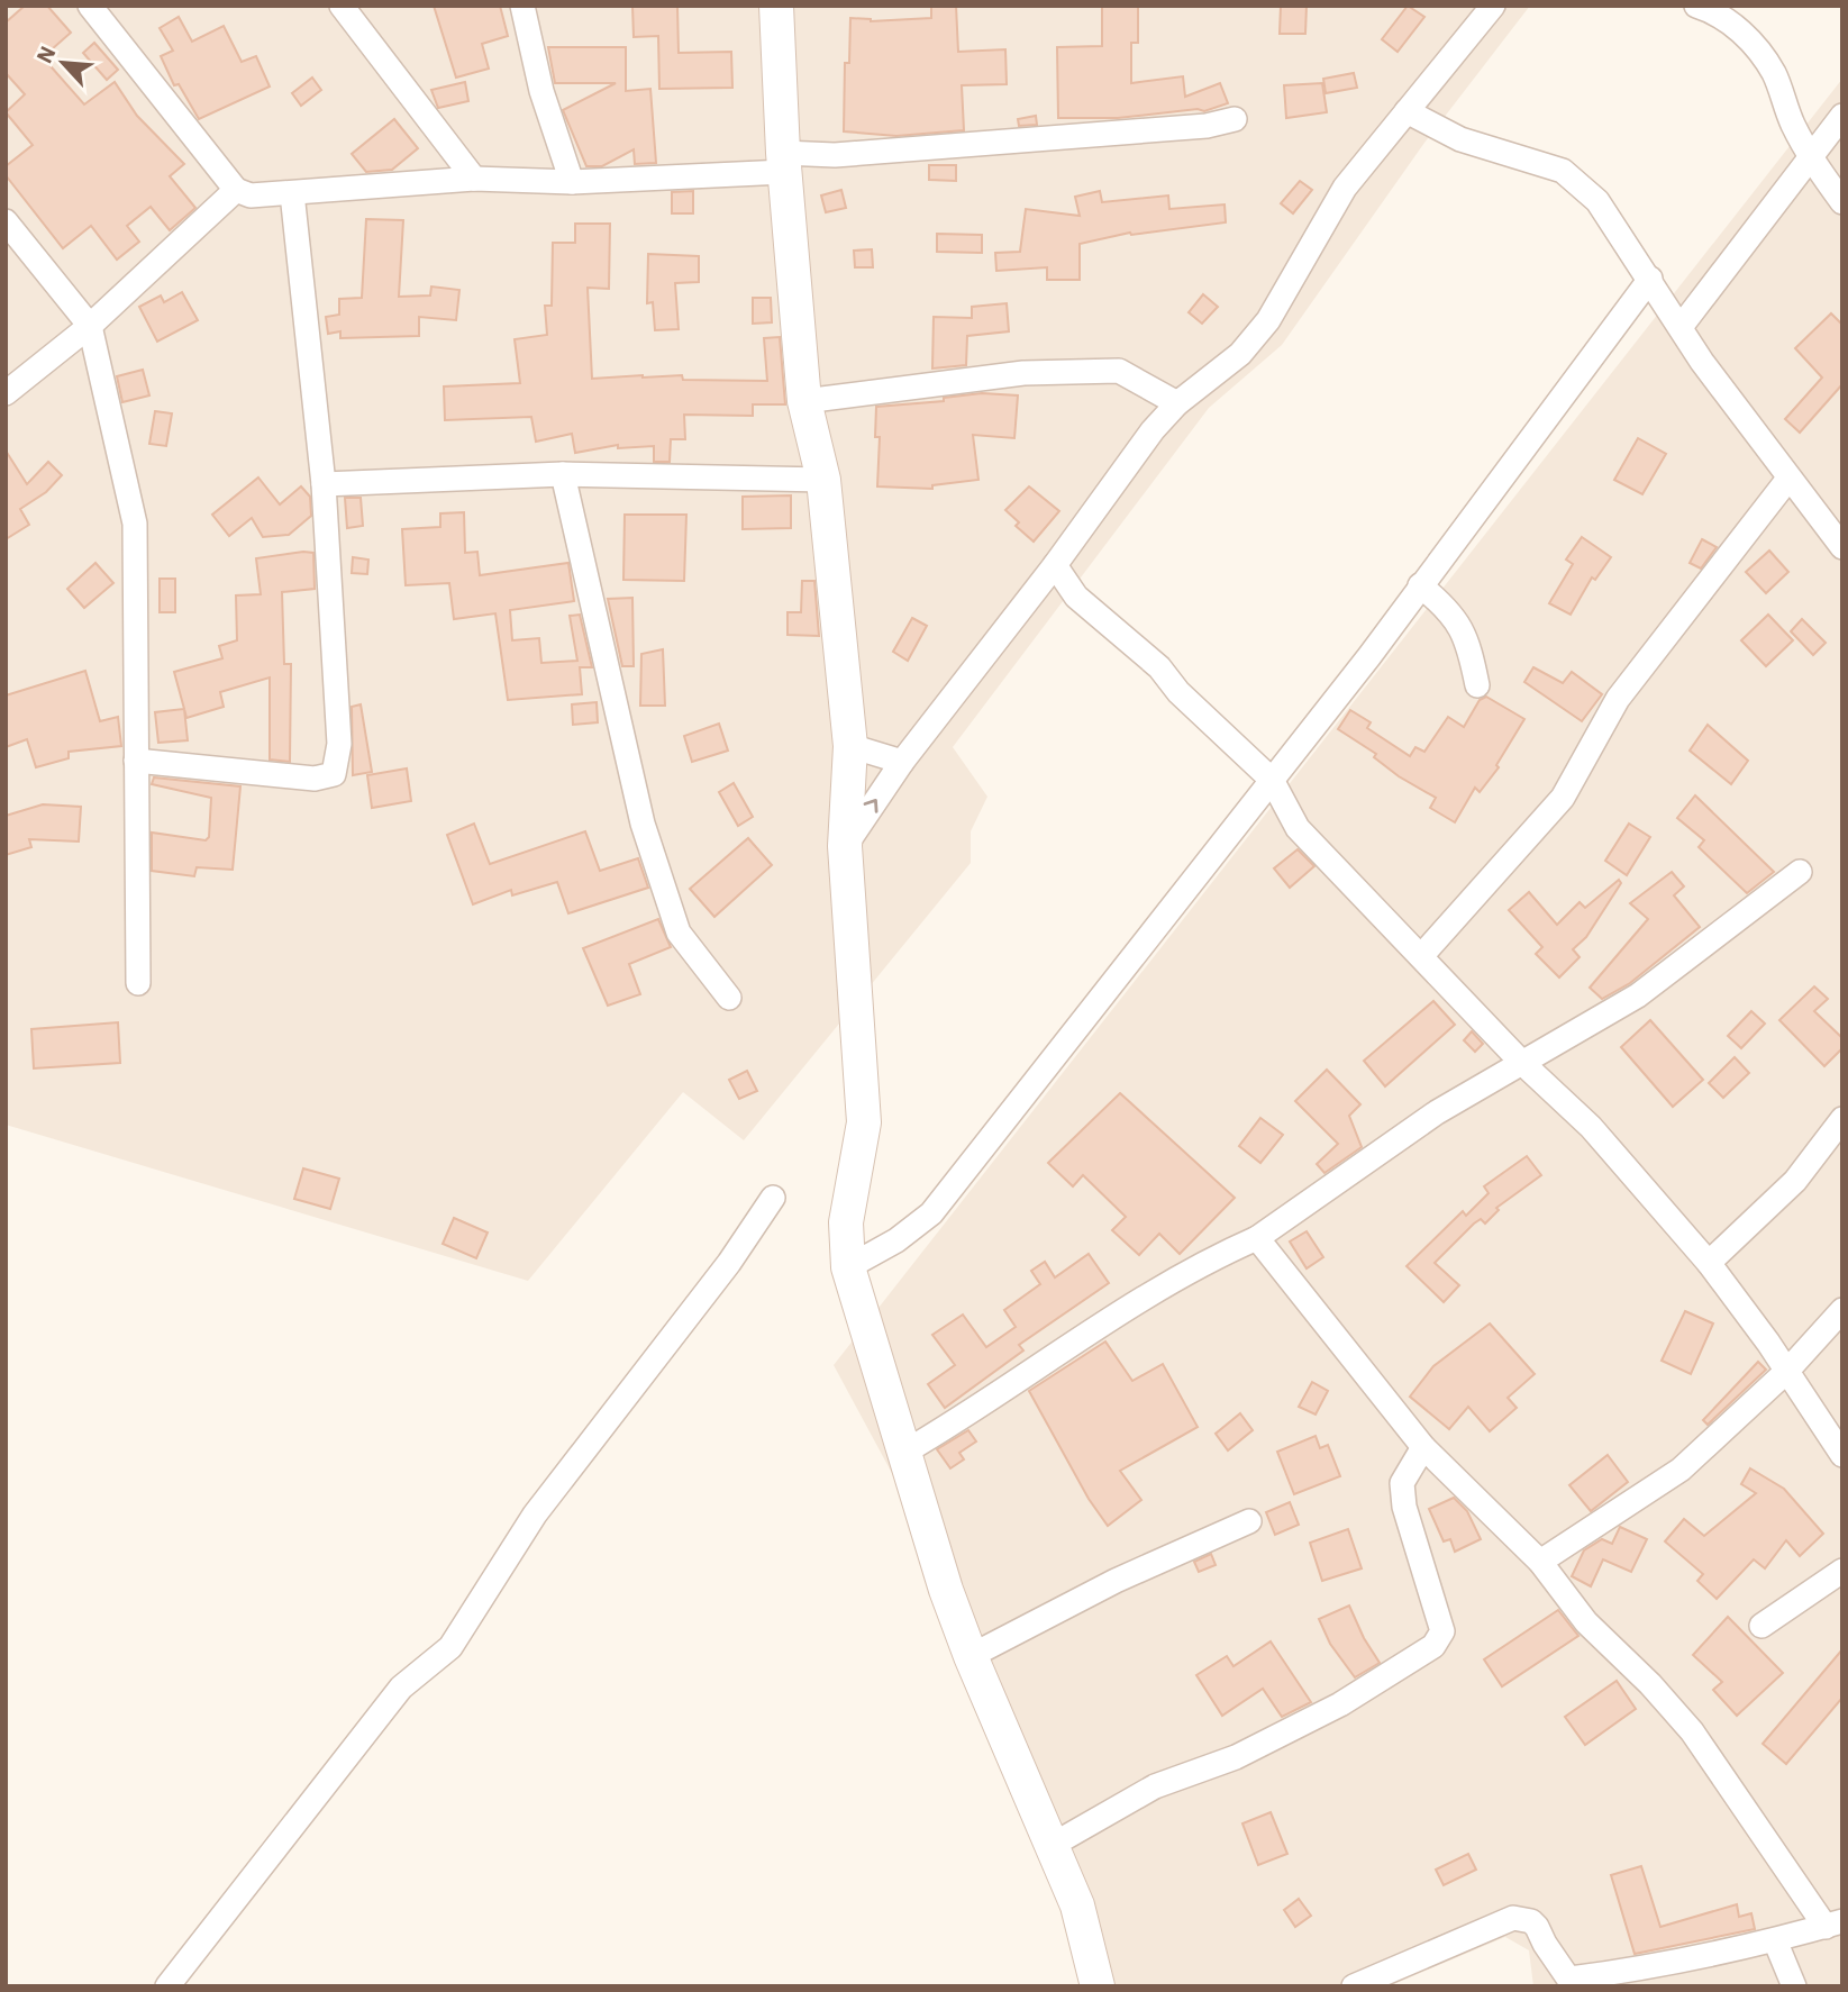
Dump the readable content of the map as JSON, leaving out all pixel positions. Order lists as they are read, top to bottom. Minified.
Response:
{"north":"top left"}
